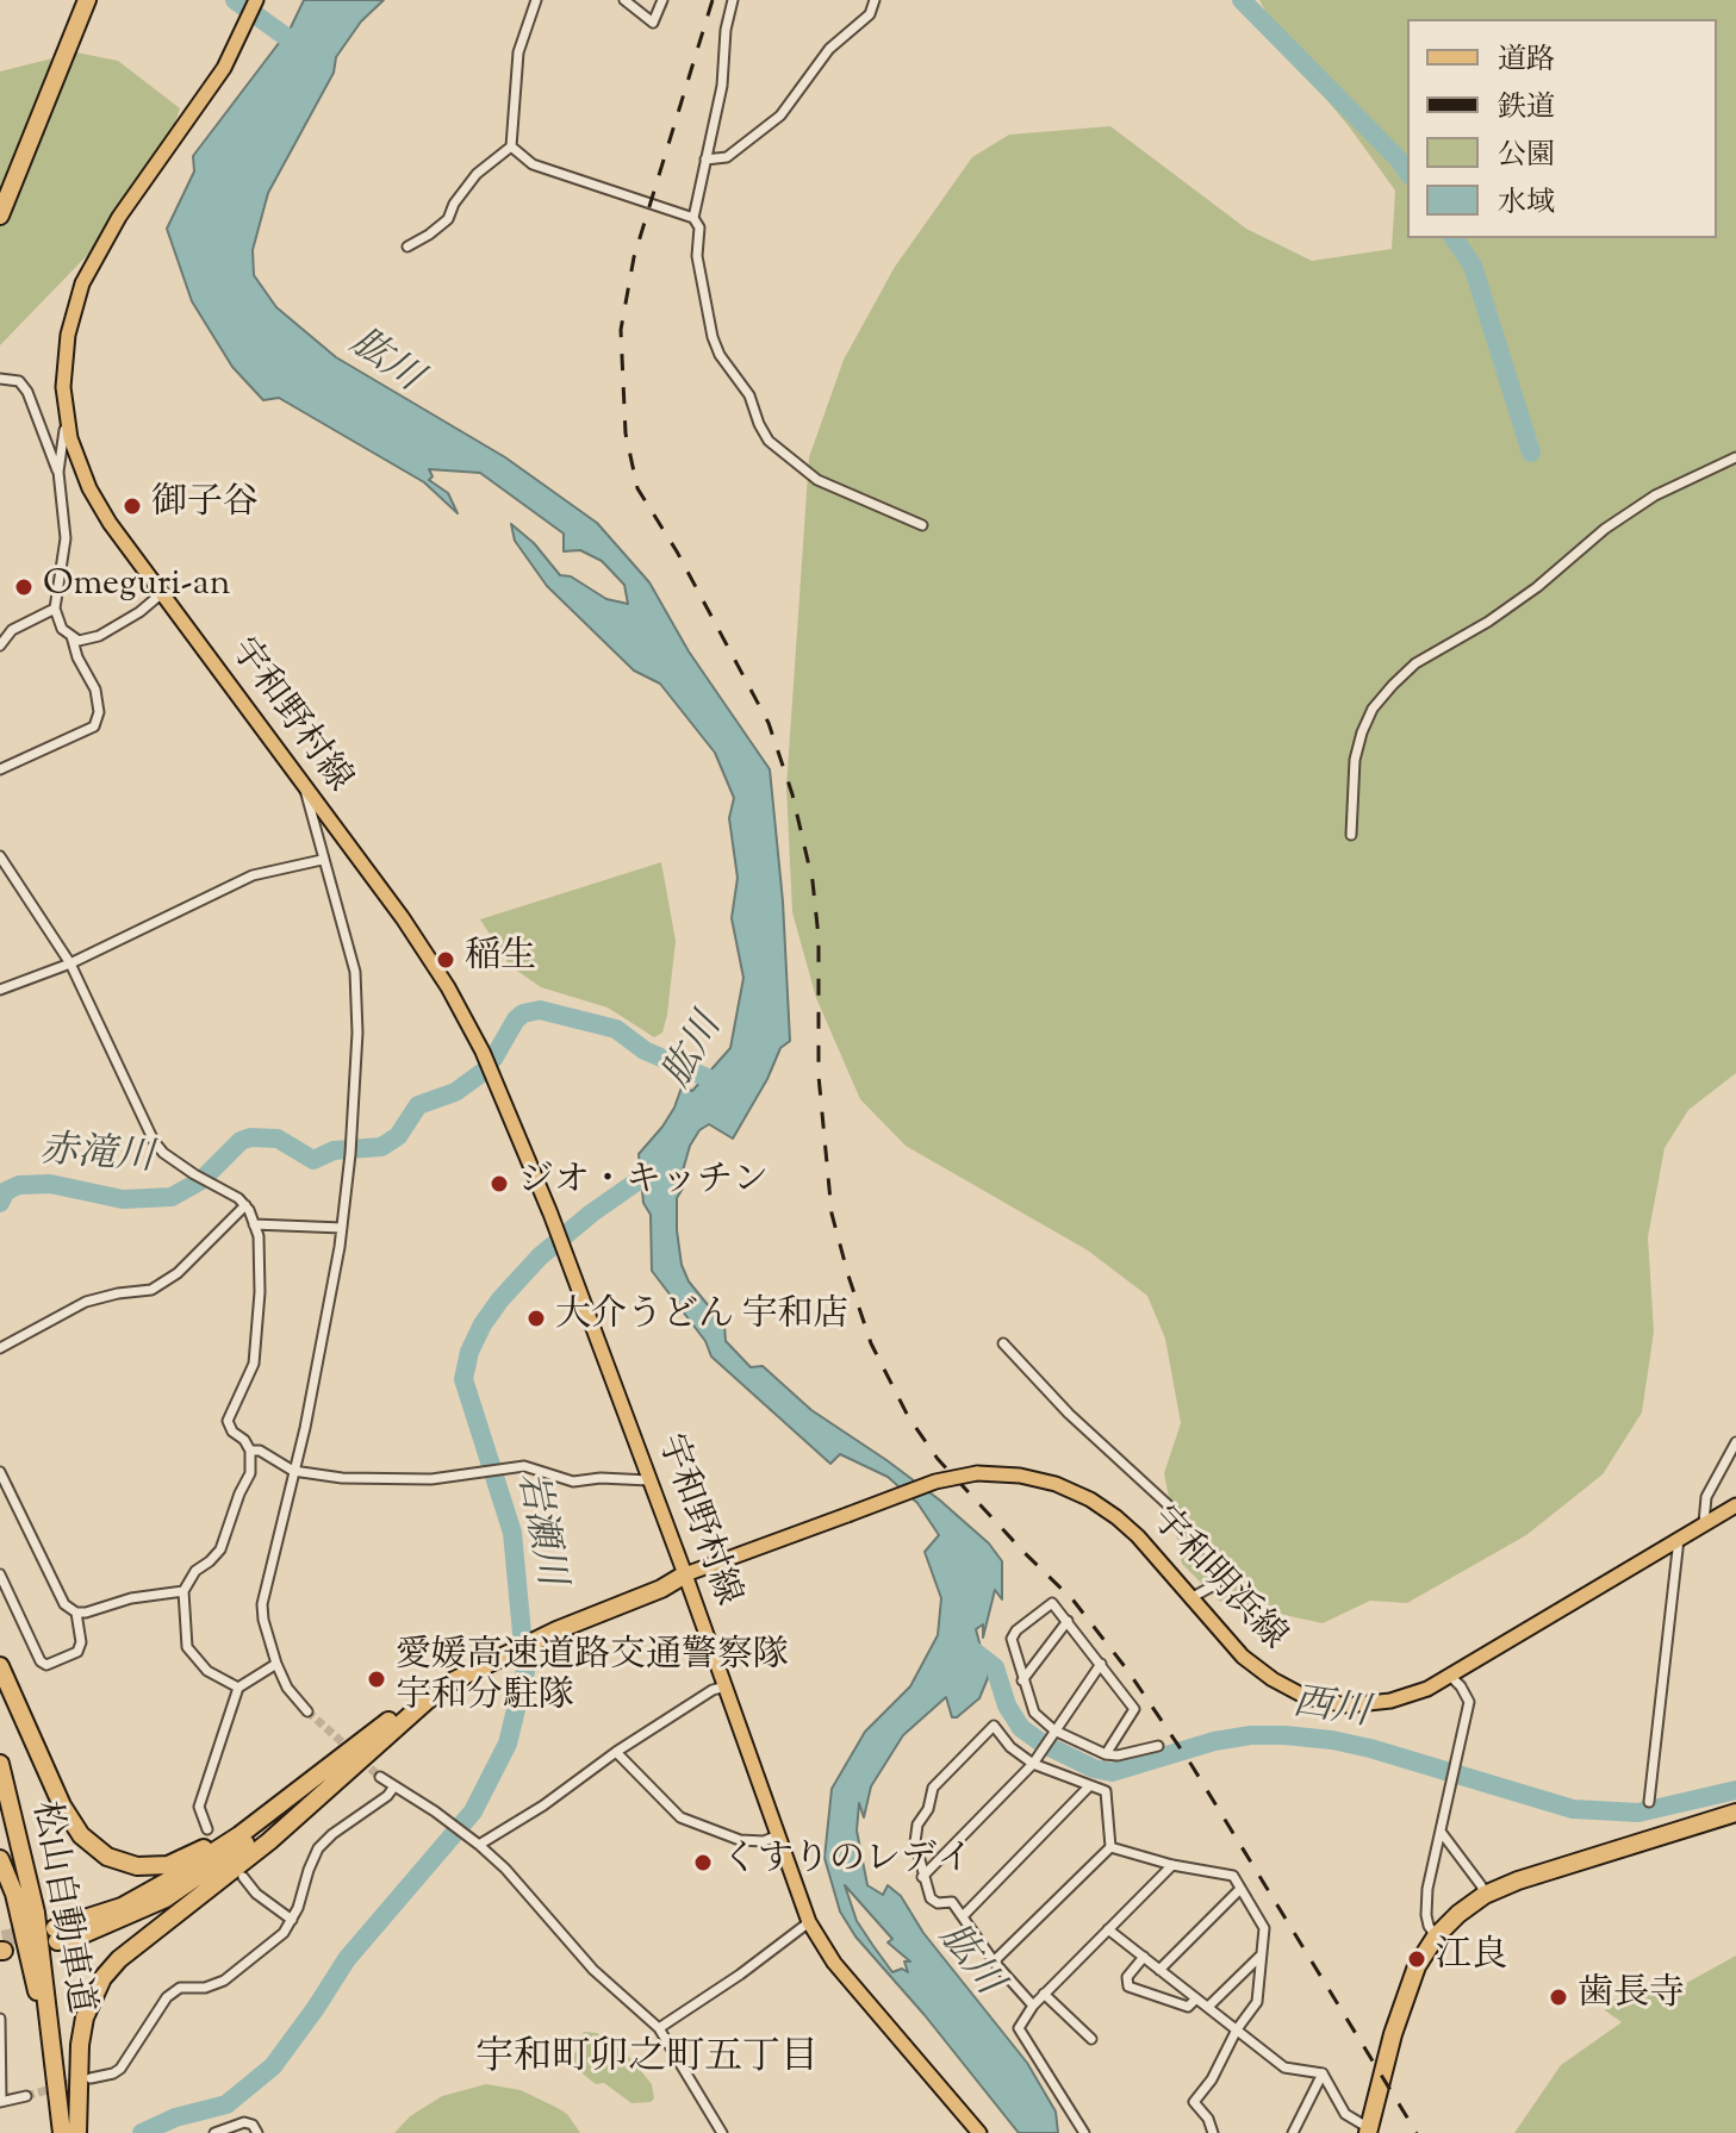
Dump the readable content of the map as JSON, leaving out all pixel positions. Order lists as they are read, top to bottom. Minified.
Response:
{"streets":{"highway":["松山自動車道"],"main road":["宇和野村線","宇和明浜線"]},"crossings":[["宇和野村線","宇和明浜線"]],"districts":["宇和町卯之町五丁目"],"water":["肱川","赤滝川","岩瀬川","西川"],"places":["御子谷","Omeguri-an","稲生","ジオ・キッチン","大介うどん 宇和店","愛媛高速道路交通警察隊 宇和分駐隊","くすりのレデイ","江良","歯長寺"],"legend":["道路","鉄道","公園","水域"]}
